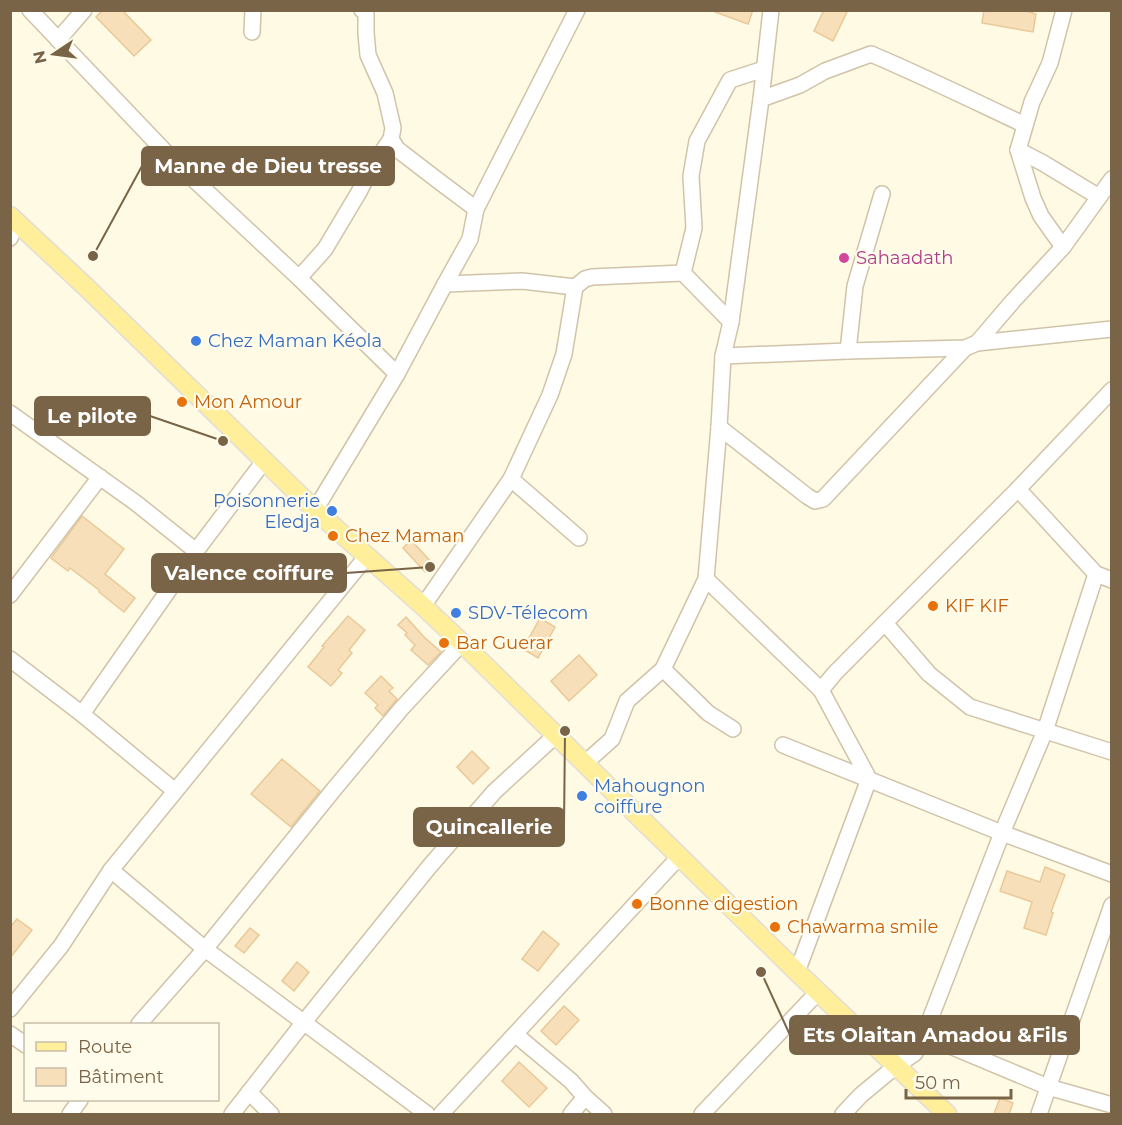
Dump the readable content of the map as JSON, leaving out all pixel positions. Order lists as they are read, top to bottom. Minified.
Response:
{"places":["Manne de Dieu tresse","Sahaadath","Chez Maman Kéola","Mon Amour","Le pilote","Poisonnerie Eledja","Chez Maman","Valence coiffure","KIF KIF","SDV-Télecom","Bar Guerar","Quincallerie","Mahougnon coiffure","Bonne digestion","Chawarma smile","Ets Olaitan Amadou &Fils"],"legend":["Route","Bâtiment"],"scale_bar":"50 m","north":"left"}
